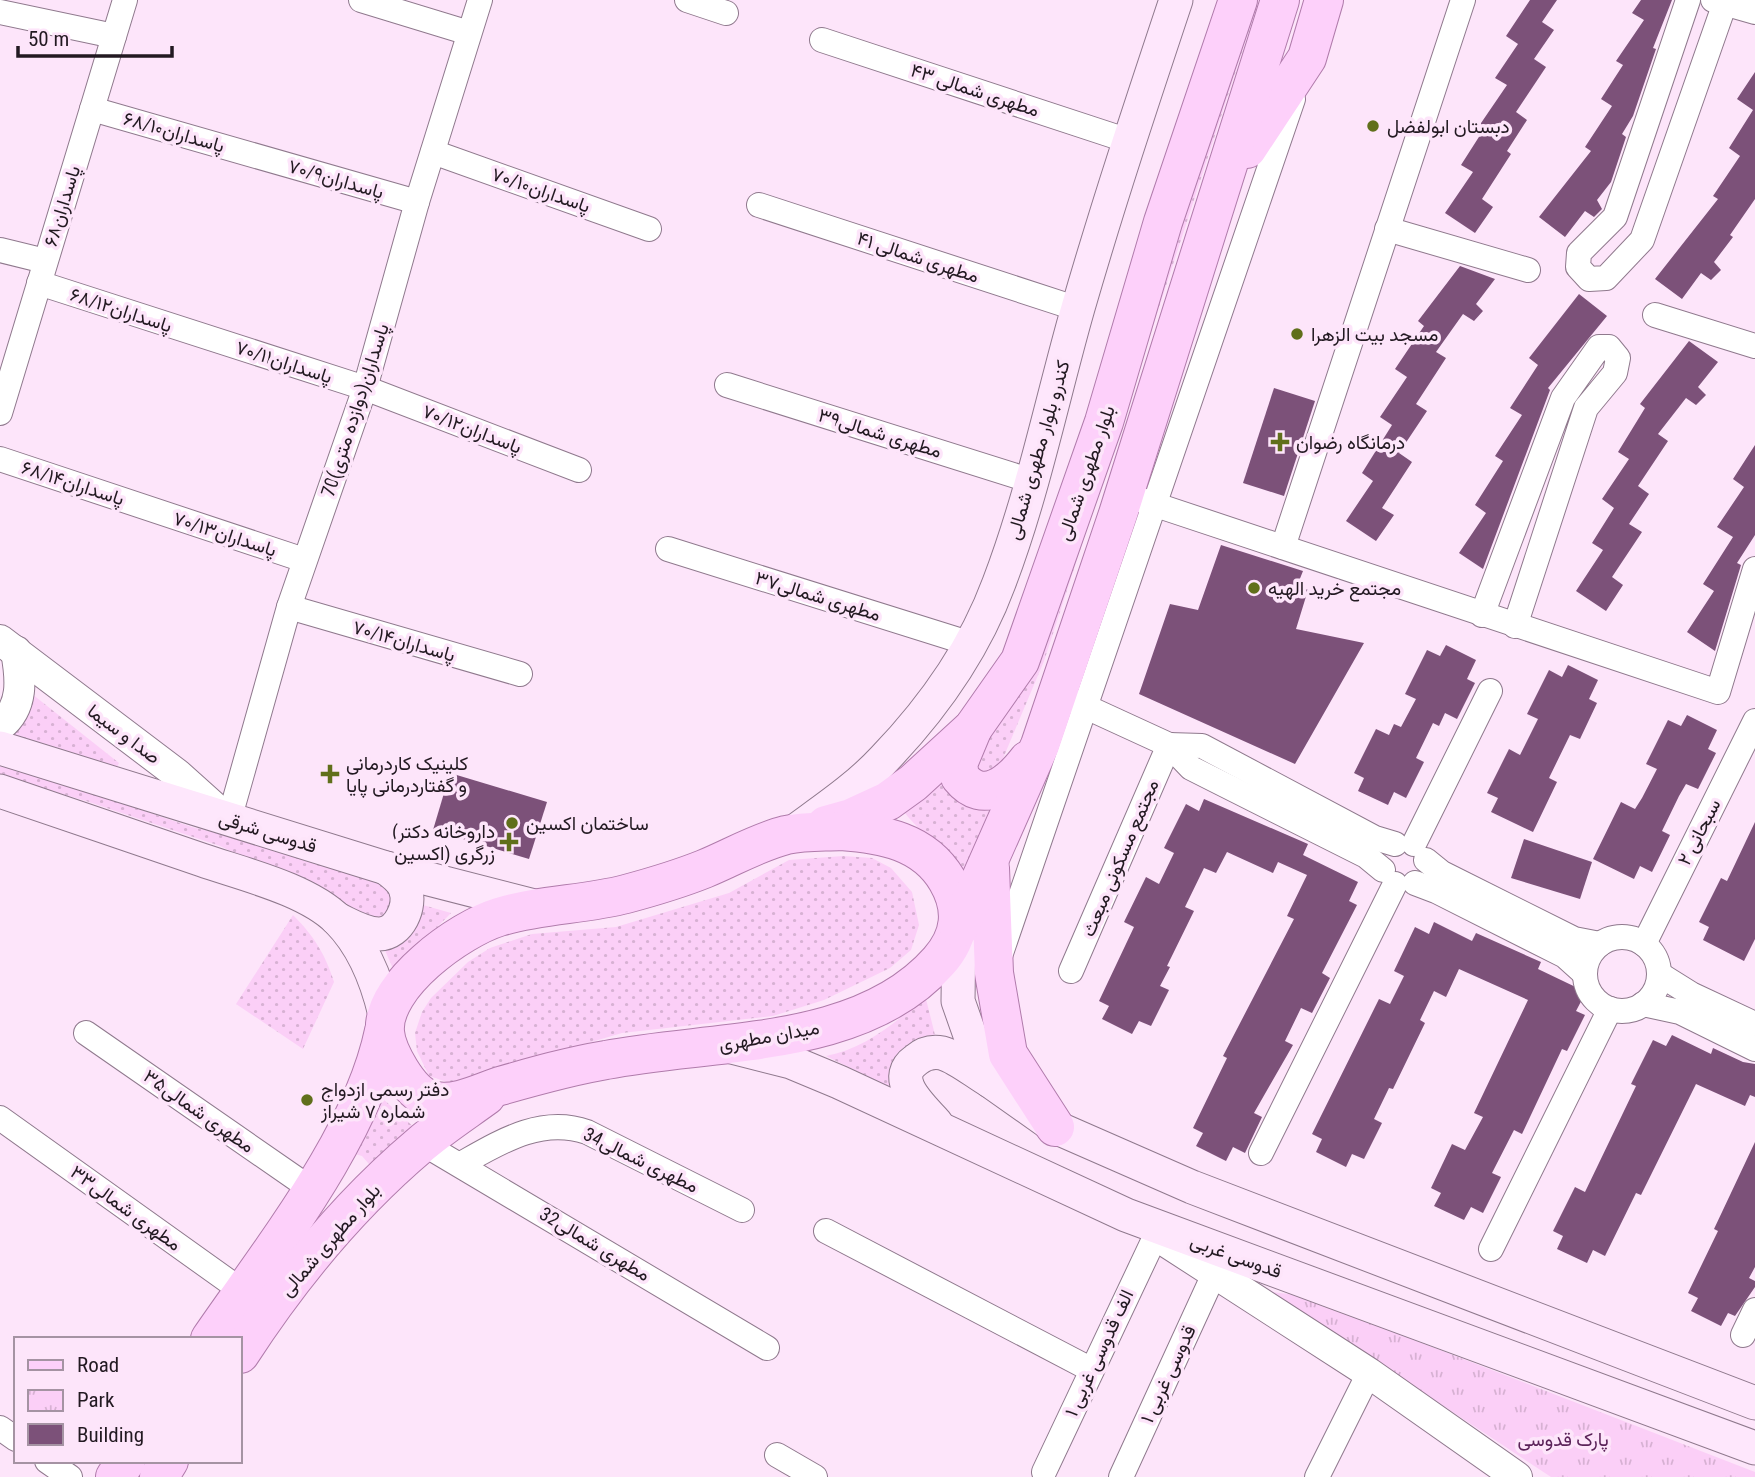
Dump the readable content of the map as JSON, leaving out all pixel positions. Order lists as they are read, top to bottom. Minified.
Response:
{"streets":{"main road":["کندرو بلوار مطهری شمالی","بلوار مطهری شمالی","قدوسی شرقی","میدان مطهری","بلوار مطهرى شمالى","قدوسی غربی"],"street":["مطهرى شمالى ۴۳","پاسداران۶۸/۱۰","پاسداران۷۰/۹","پاسداران۷۰/۱۰","پاسداران۶۸","۴۱ مطهرى شمالى","پاسداران۶۸/۱۲","پاسداران۷۰/۱۱","70پاسداران(دوازده متری)","پاسداران۷۰/۱۲","مطهرى شمالى۳۹","پاسداران۶۸/۱۴","پاسداران۷۰/۱۳","مطهرى شمالى۳۷","پاسداران۷۰/۱۴","صدا و سیما","سبحانی ۲","مجتمع مسکونی مبعث","مطهرى شمالى۳۵","34مطهرى شمالى","مطهرى شمالى۳۳","32مطهرى شمالى","۱ الف قدوسی غربی","۱ قدوسی غربی"]},"crossings":[["مطهرى شمالى ۴۳","کندرو بلوار مطهری شمالی"],["پاسداران۶۸/۱۰","پاسداران۷۰/۹"],["پاسداران۶۸/۱۰","پاسداران۶۸"],["پاسداران۷۰/۹","70پاسداران(دوازده متری)"],["پاسداران۷۰/۱۰","70پاسداران(دوازده متری)"],["پاسداران۶۸","پاسداران۶۸/۱۲"],["۴۱ مطهرى شمالى","کندرو بلوار مطهری شمالی"],["پاسداران۶۸/۱۲","پاسداران۷۰/۱۱"],["پاسداران۷۰/۱۱","70پاسداران(دوازده متری)"],["پاسداران۷۰/۱۱","پاسداران۷۰/۱۲"],["70پاسداران(دوازده متری)","پاسداران۷۰/۱۲"],["70پاسداران(دوازده متری)","پاسداران۷۰/۱۳"],["70پاسداران(دوازده متری)","پاسداران۷۰/۱۴"],["70پاسداران(دوازده متری)","صدا و سیما"],["70پاسداران(دوازده متری)","قدوسی شرقی"],["مطهرى شمالى۳۹","کندرو بلوار مطهری شمالی"],["کندرو بلوار مطهری شمالی","بلوار مطهری شمالی"],["کندرو بلوار مطهری شمالی","مطهرى شمالى۳۷"],["بلوار مطهری شمالی","میدان مطهری"],["پاسداران۶۸/۱۴","پاسداران۷۰/۱۳"],["صدا و سیما","قدوسی شرقی"],["میدان مطهری","بلوار مطهرى شمالى"],["میدان مطهری","قدوسی غربی"],["مطهرى شمالى۳۵","بلوار مطهرى شمالى"],["34مطهرى شمالى","32مطهرى شمالى"],["مطهرى شمالى۳۳","بلوار مطهرى شمالى"],["بلوار مطهرى شمالى","32مطهرى شمالى"]],"parks":["پارک قدوسی"],"places":{"other":["دبستان ابولفضل","مسجد بیت الزهرا","مجتمع خرید الهیه","ساختمان اکسین","دفتر رسمی ازدواج شماره ۷ شیراز"],"health":["درمانگاه رضوان","کلینیک کاردرمانی و گفتاردرمانی پایا","(داروخانه دکتر زرگری (اکسین"]},"legend":["Road","Park","Building"],"scale_bar":"50 m"}
